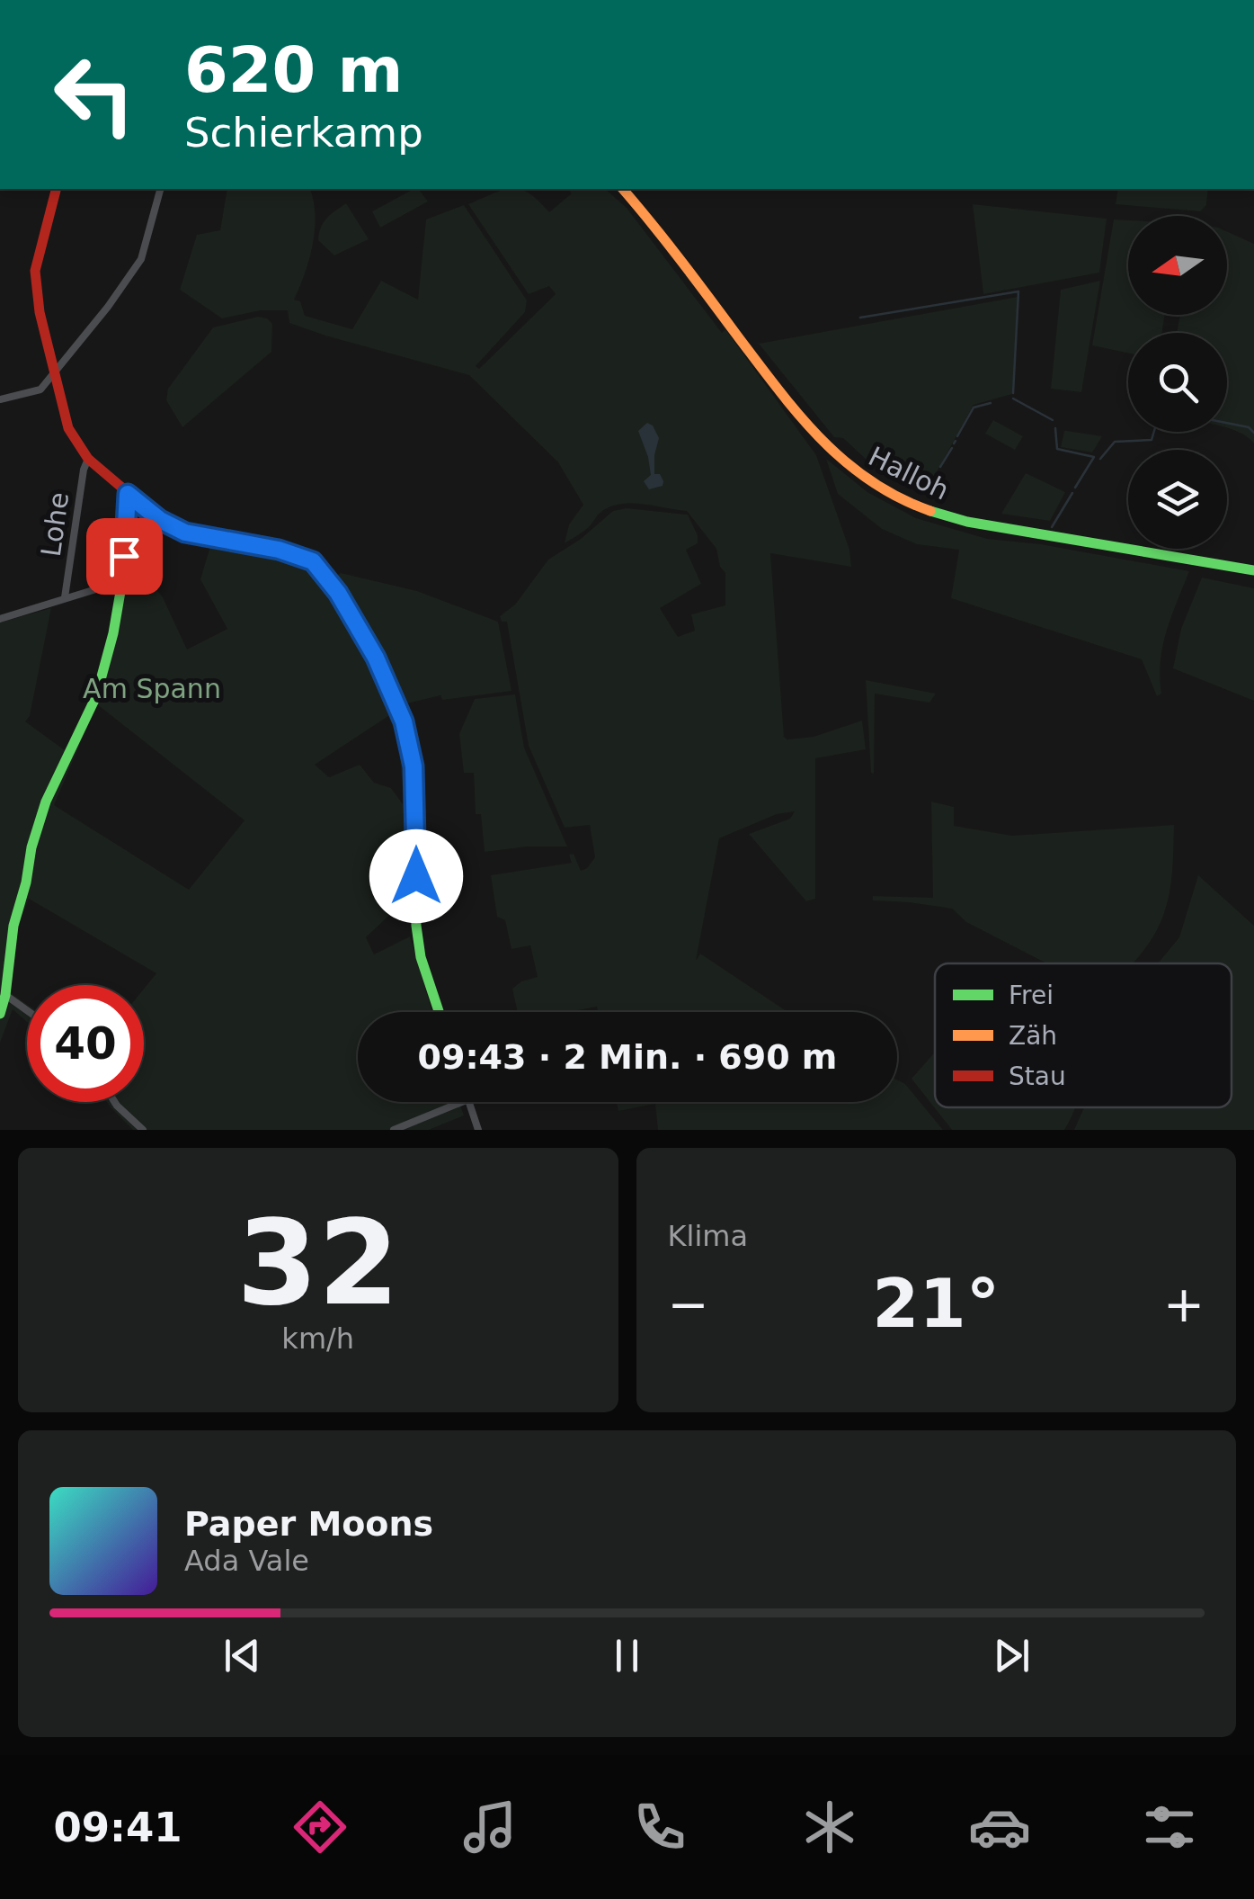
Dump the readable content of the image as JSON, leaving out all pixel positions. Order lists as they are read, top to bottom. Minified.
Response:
{"streets":{"street":["Halloh","Lohe"]},"parks":["Am Spann"],"legend":["Frei","Zäh","Stau"],"north":"left","page":{"turn":["620 m","Schierkamp"],"limit":"40","trip":"09:43 · 2 Min. · 690 m","tile":[["32","km/h"],"Klima"],"heat":["−","21°","+"],"song":["Paper Moons","Ada Vale"],"tabs":"09:41"}}
